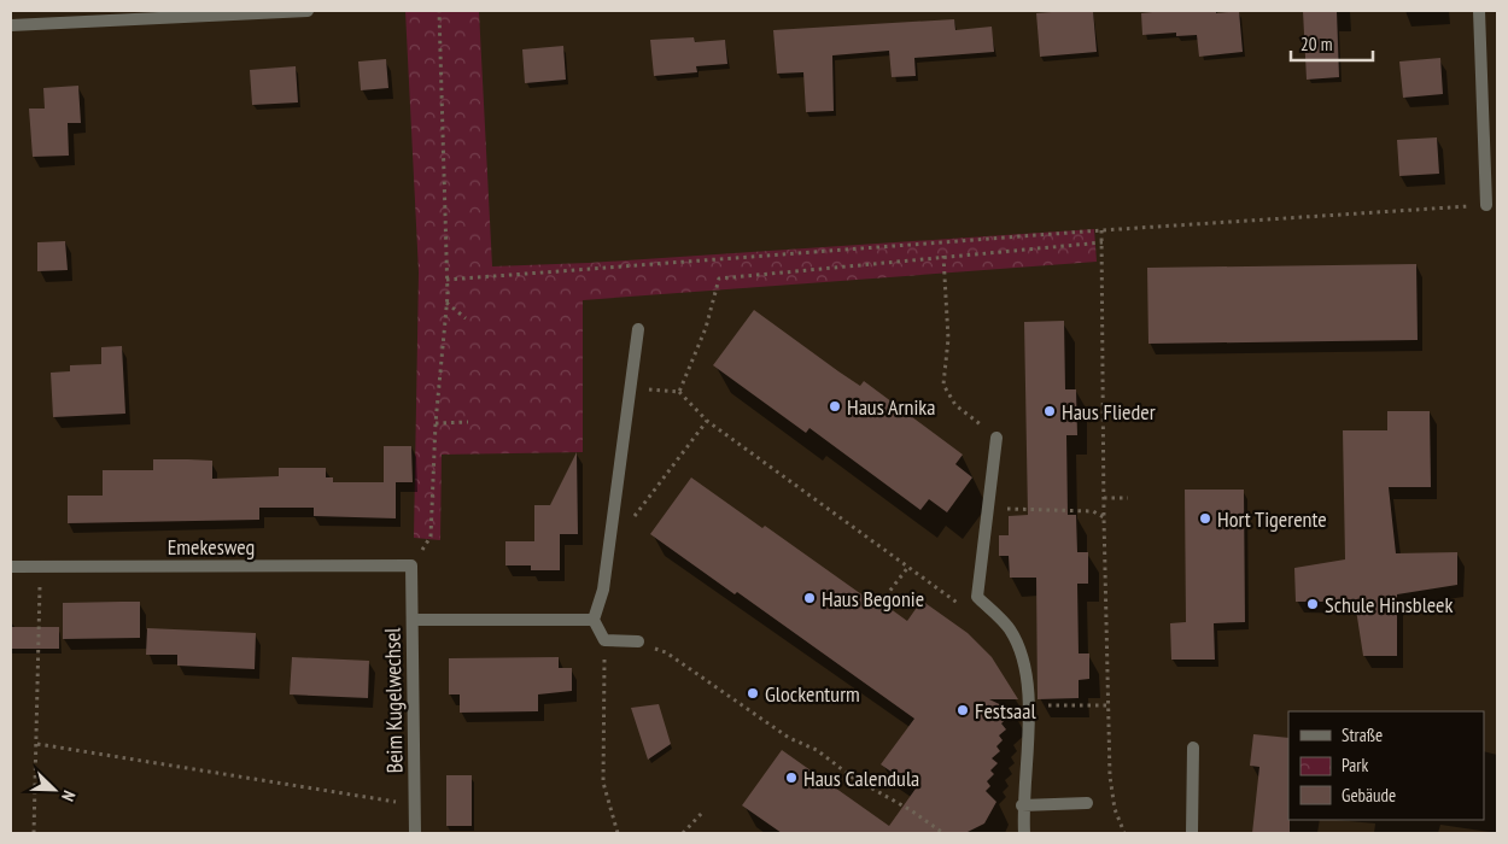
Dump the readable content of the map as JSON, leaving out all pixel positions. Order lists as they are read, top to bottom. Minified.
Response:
{"streets":{"street":["Emekesweg","Beim Kugelwechsel"]},"crossings":[["Emekesweg","Beim Kugelwechsel"]],"places":["Haus Arnika","Haus Flieder","Hort Tigerente","Haus Begonie","Schule Hinsbleek","Glockenturm","Festsaal","Haus Calendula"],"legend":["Straße","Park","Gebäude"],"scale_bar":"20 m","north":"bottom right"}
